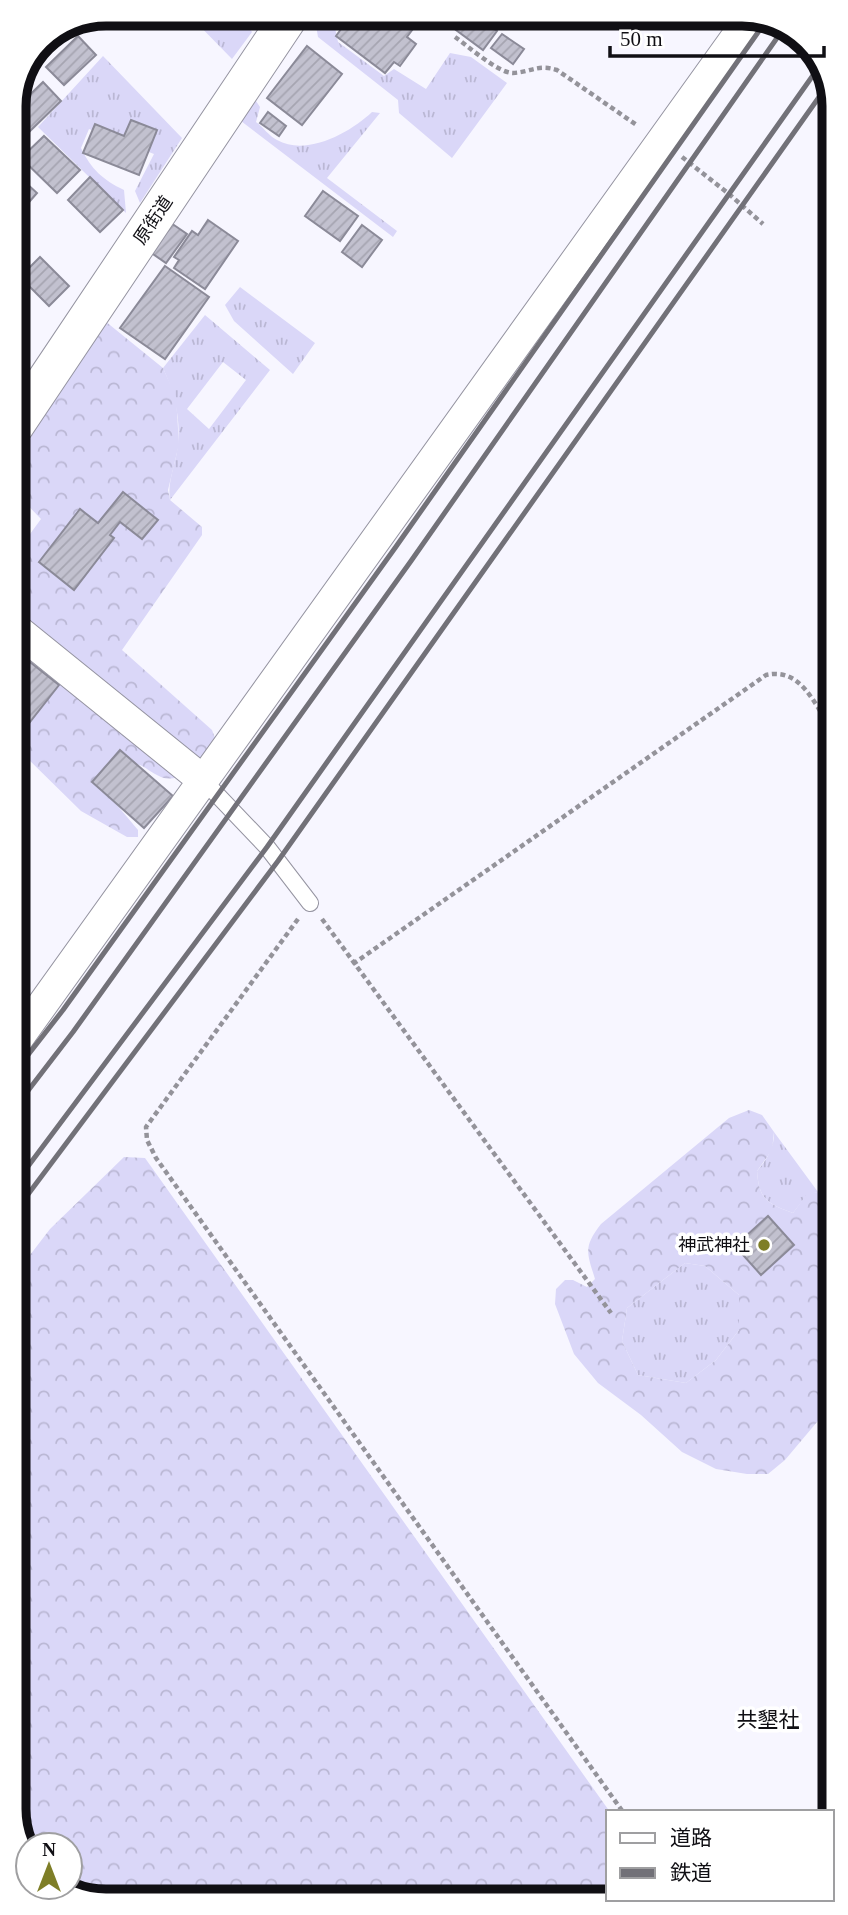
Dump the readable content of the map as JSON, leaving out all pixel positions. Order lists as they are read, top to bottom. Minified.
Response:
{"streets":{"street":["原街道"]},"districts":["共墾社"],"places":["神武神社"],"legend":["道路","鉄道"],"scale_bar":"50 m","north":"top"}
